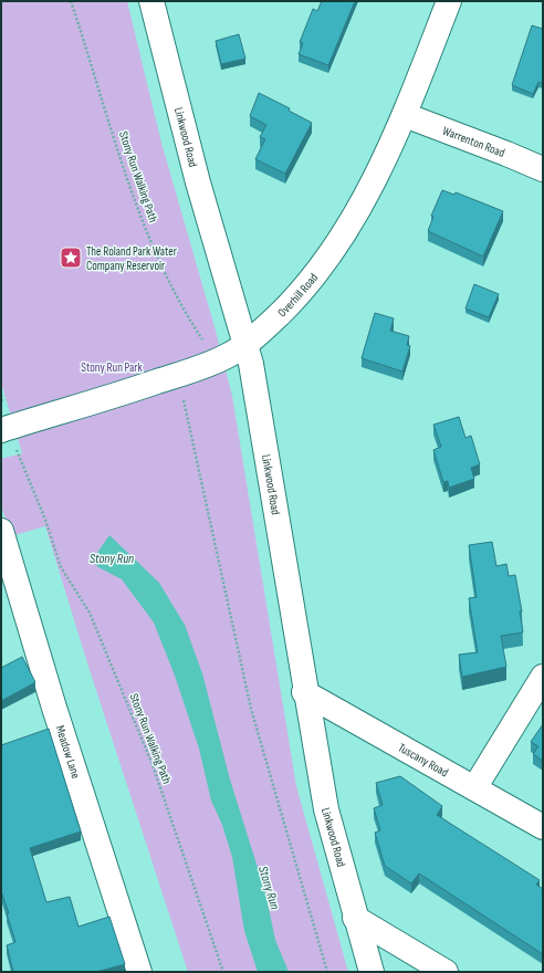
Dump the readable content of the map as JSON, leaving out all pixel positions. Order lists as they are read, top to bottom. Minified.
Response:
{"streets":{"street":["Linkwood Road","Warrenton Road","Overhill Road","Meadow Lane","Tuscany Road"],"path":["Stony Run Walking Path"]},"crossings":[["Linkwood Road","Overhill Road"],["Linkwood Road","Tuscany Road"],["Warrenton Road","Overhill Road"],["Stony Run Walking Path","Overhill Road"]],"water":["Stony Run"],"parks":["Stony Run Park"],"places":{"place":["The Roland Park Water Company Reservoir"]}}
